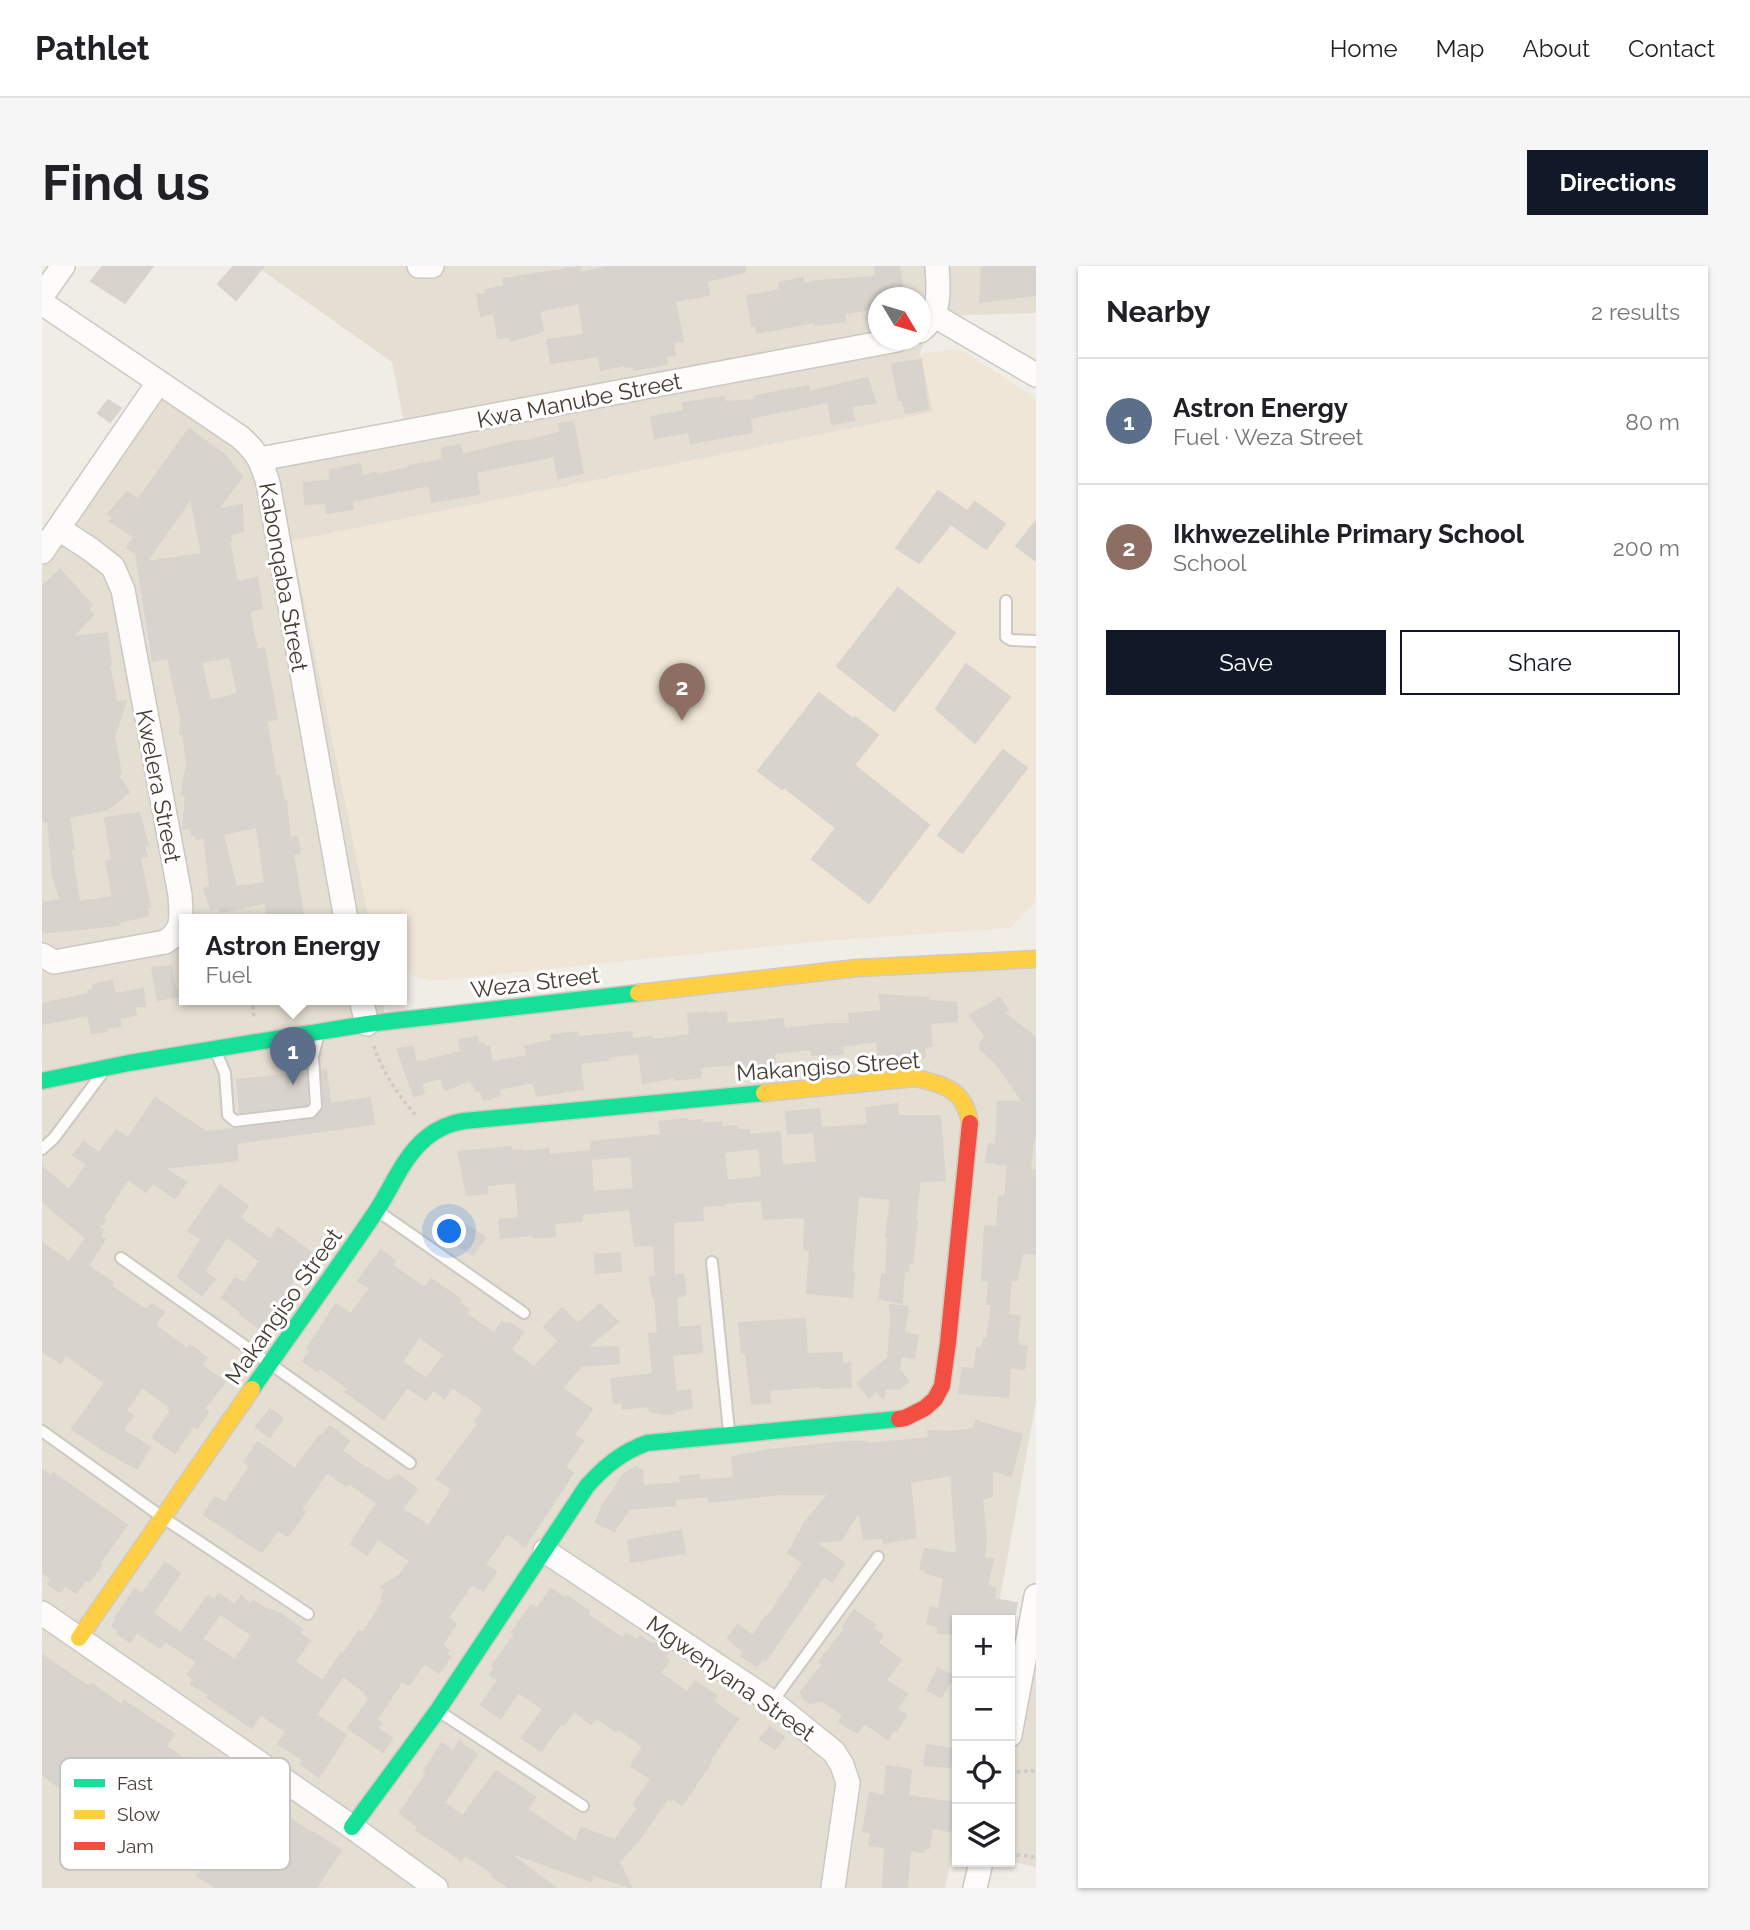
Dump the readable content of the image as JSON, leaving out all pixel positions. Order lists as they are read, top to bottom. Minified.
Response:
{"streets":{"street":["Kwa Manube Street","Kabonqaba Street","Kwelera Street","Weza Street","Makangiso Street","Mgwenyana Street"]},"crossings":[["Kwa Manube Street","Kabonqaba Street"],["Makangiso Street","Mgwenyana Street"]],"legend":["Fast","Slow","Jam"],"north":"bottom right","page":{"header":"Pathlet","nav":["Home","Map","About","Contact"],"buttons":["Directions",["Save","Share"]],"title":"Find us","heading":["Nearby","2 results"],"list":[{"mark":"1","name":"Astron Energy","note":"Fuel · Weza Street","value":"80 m"},{"mark":"2","name":"Ikhwezelihle Primary School","note":"School","value":"200 m"}],"pins":["2","1"],"popup":["Astron Energy","Fuel"],"map_buttons":["+","−"]}}
